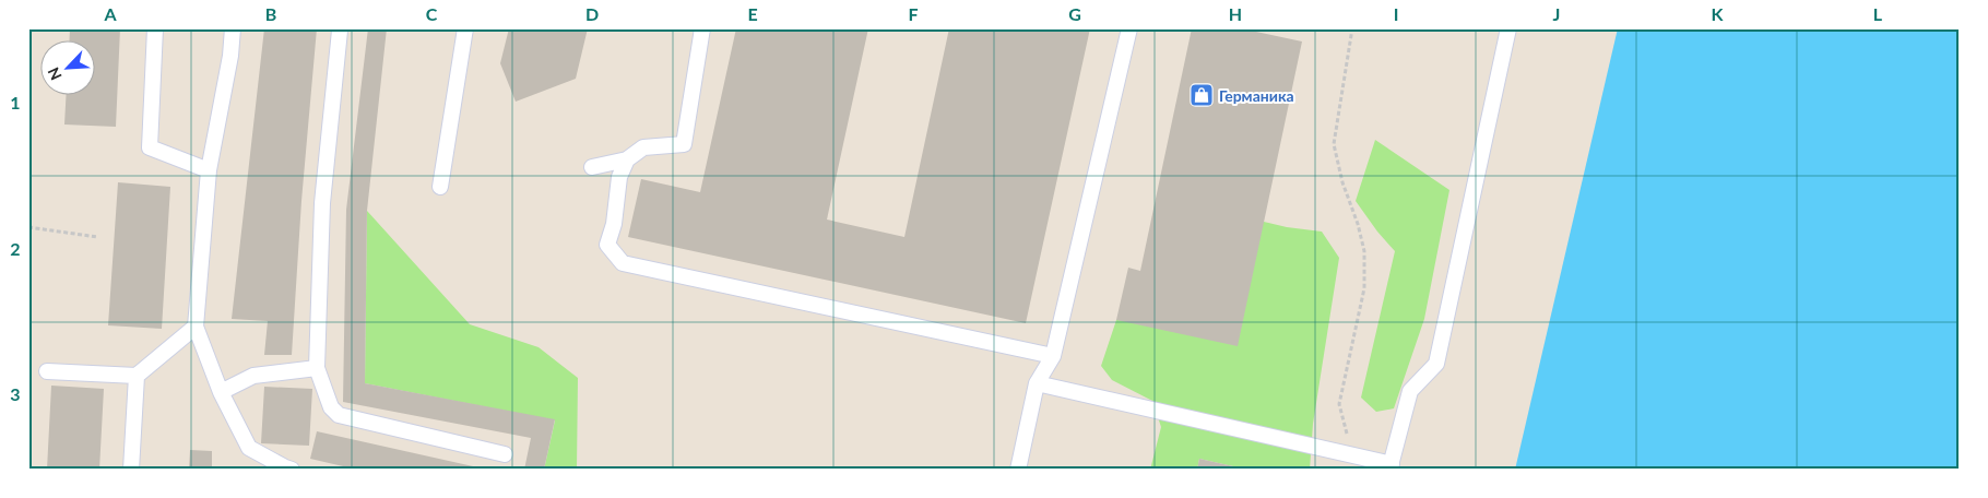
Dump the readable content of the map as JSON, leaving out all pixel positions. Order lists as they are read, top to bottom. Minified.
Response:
{"places":{"shop":["Германика"]},"north":"bottom left","grid":{"columns":["A","B","C","D","E","F","G","H","I","J","K","L"],"rows":["1","2","3"]}}
